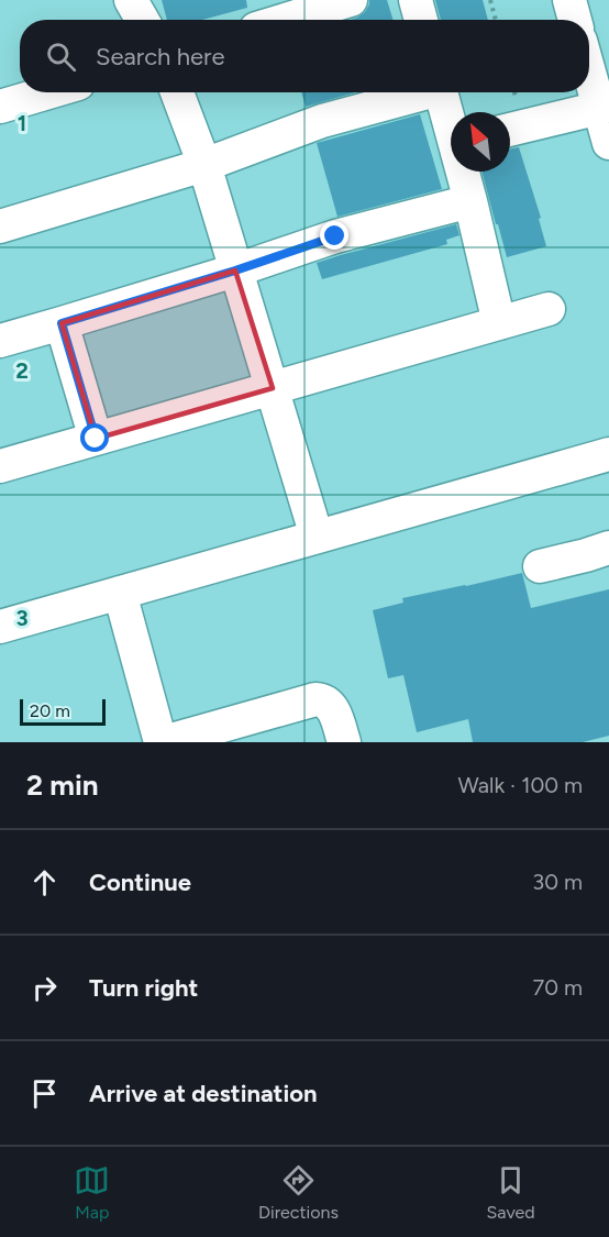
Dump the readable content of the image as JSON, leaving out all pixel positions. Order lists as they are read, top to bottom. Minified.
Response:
{"scale_bar":"20 m","north":"top left","page":{"search":"Search here","scale":"20 m","heading":["2 min","Walk · 100 m"],"list":[["Continue","30 m"],["Turn right","70 m"],"Arrive at destination"],"nav":["Map","Directions","Saved"]},"grid":{"rows":["1","2","3"]}}
